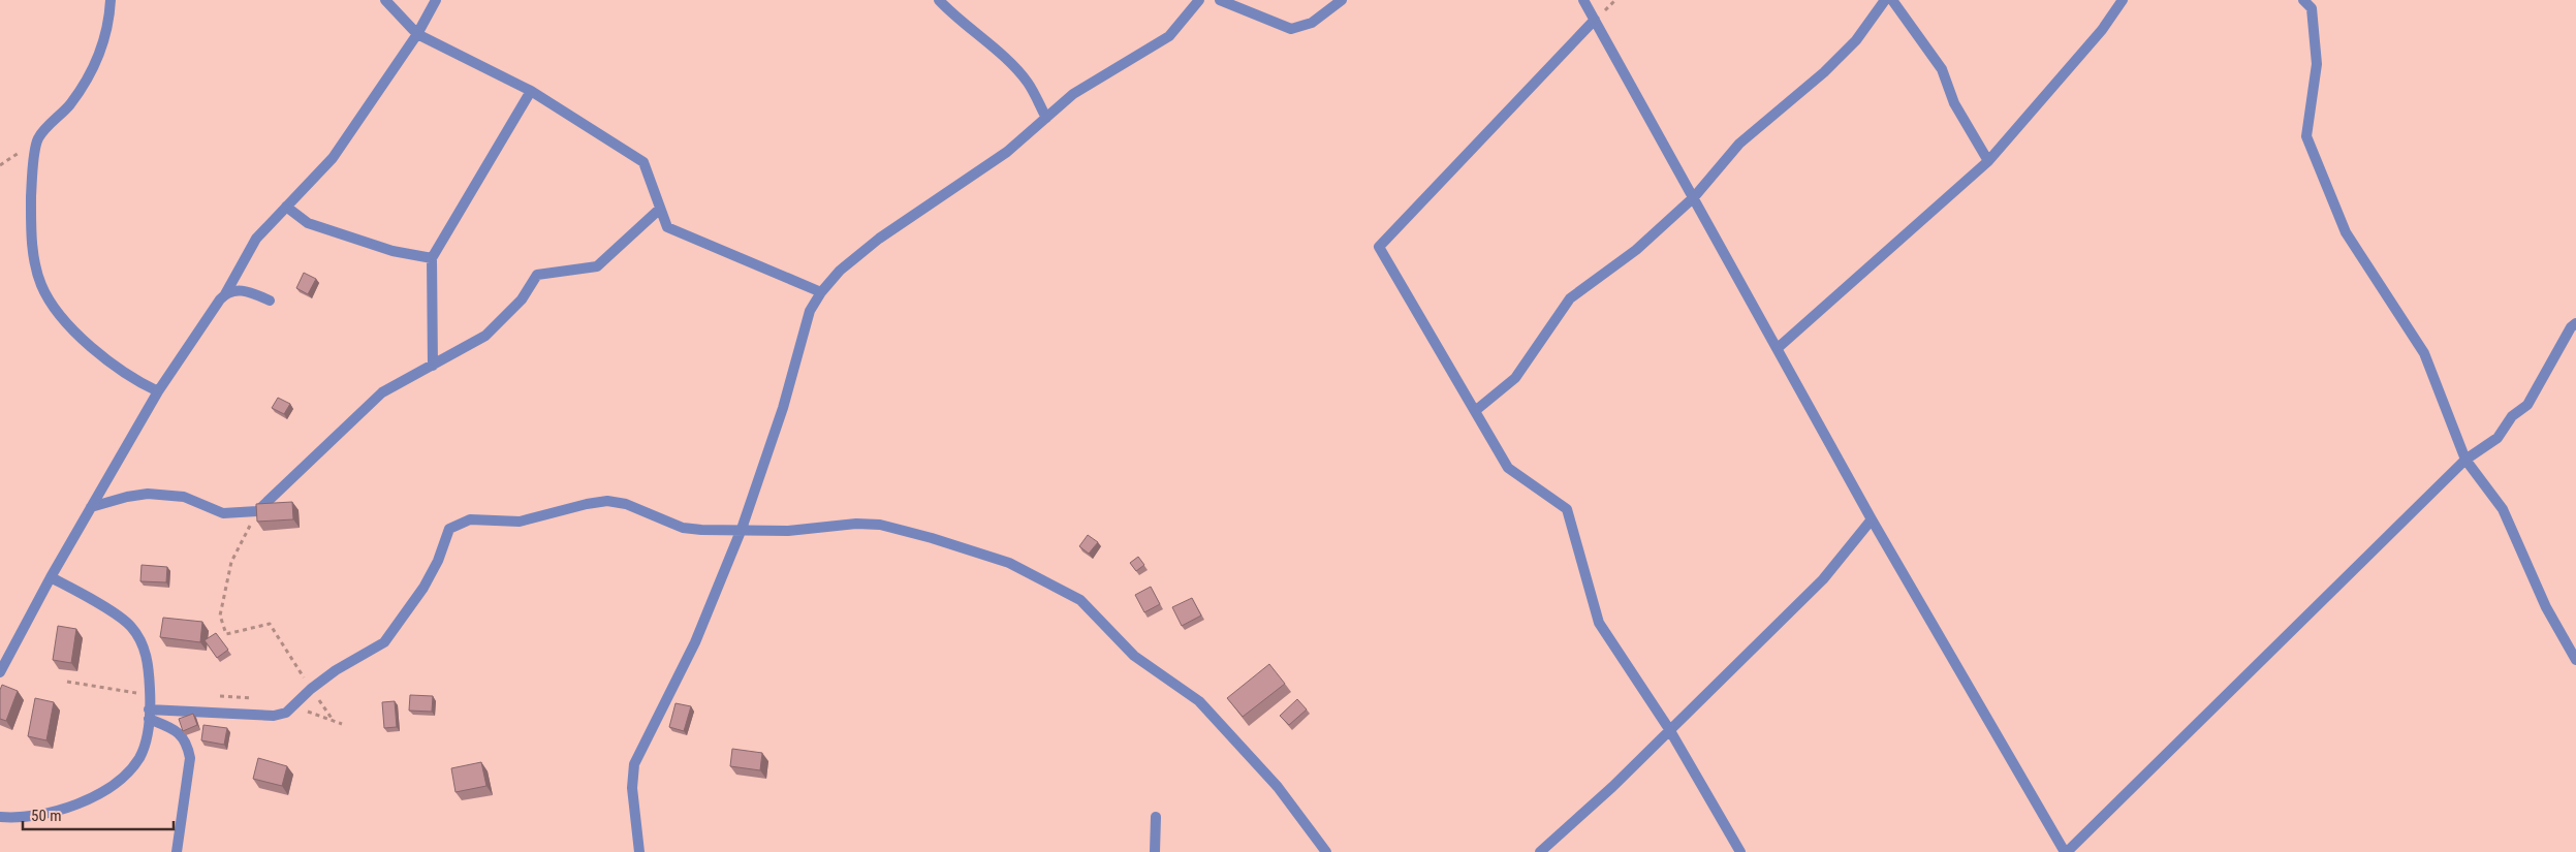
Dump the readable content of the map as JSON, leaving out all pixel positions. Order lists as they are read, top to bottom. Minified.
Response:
{"scale_bar":"50 m"}
